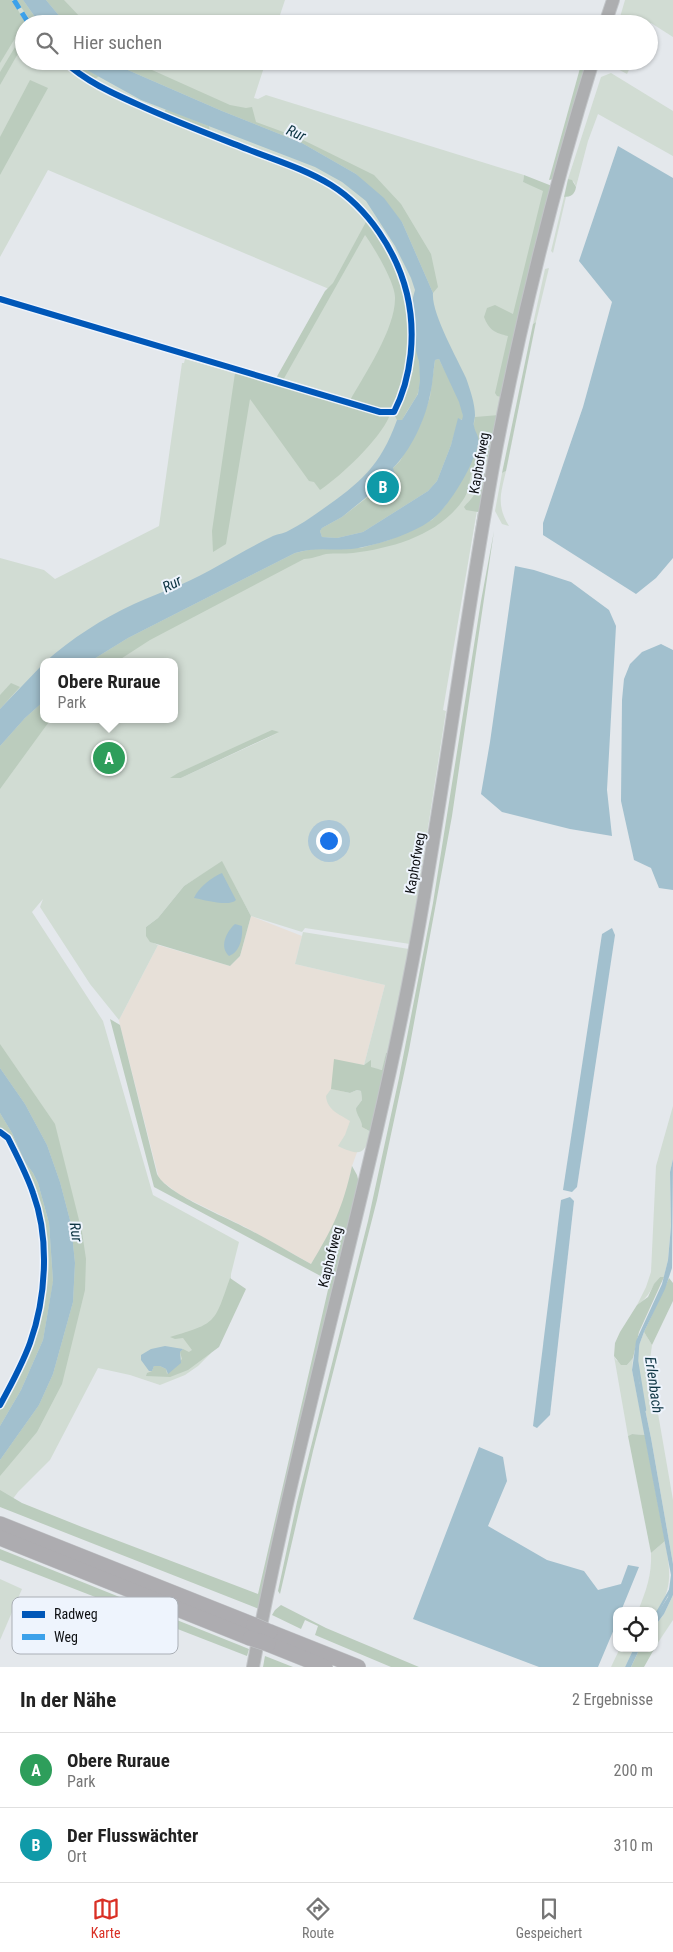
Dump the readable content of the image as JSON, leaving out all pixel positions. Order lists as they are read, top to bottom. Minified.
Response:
{"streets":{"main road":["Kaphofweg"]},"water":["Rur","Erlenbach"],"legend":["Radweg","Weg"],"page":{"search":"Hier suchen","pins":["B","A"],"popup":["Obere Ruraue","Park"],"heading":["In der Nähe","2 Ergebnisse"],"list":[{"mark":"A","name":"Obere Ruraue","note":"Park","value":"200 m"},{"mark":"B","name":"Der Flusswächter","note":"Ort","value":"310 m"}],"nav":["Karte","Route","Gespeichert"]}}
